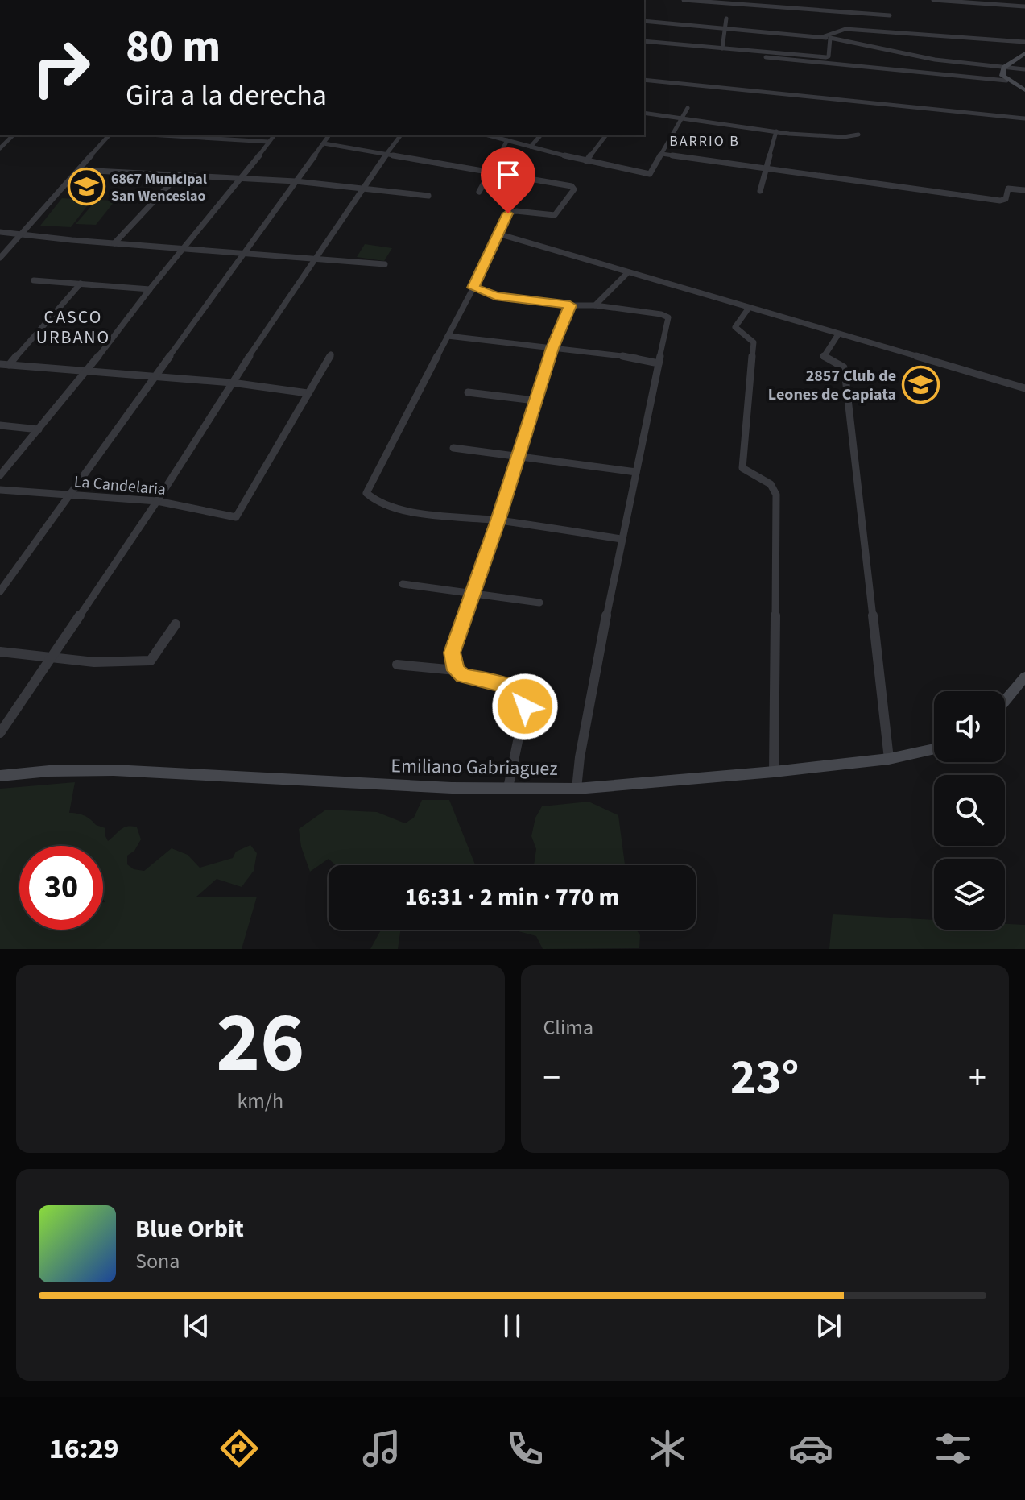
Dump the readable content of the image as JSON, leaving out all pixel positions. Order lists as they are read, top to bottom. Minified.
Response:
{"streets":{"main road":["Emiliano Gabriaguez"],"street":["La Candelaria"]},"districts":["BARRIO B","CASCO URBANO"],"places":{"school or university":["6867 Municipal San Wenceslao","2857 Club de Leones de Capiata"]},"page":{"turn":["80 m","Gira a la derecha"],"limit":"30","trip":"16:31 · 2 min · 770 m","tile":[["26","km/h"],"Clima"],"heat":["−","23°","+"],"song":["Blue Orbit","Sona"],"tabs":"16:29"}}
